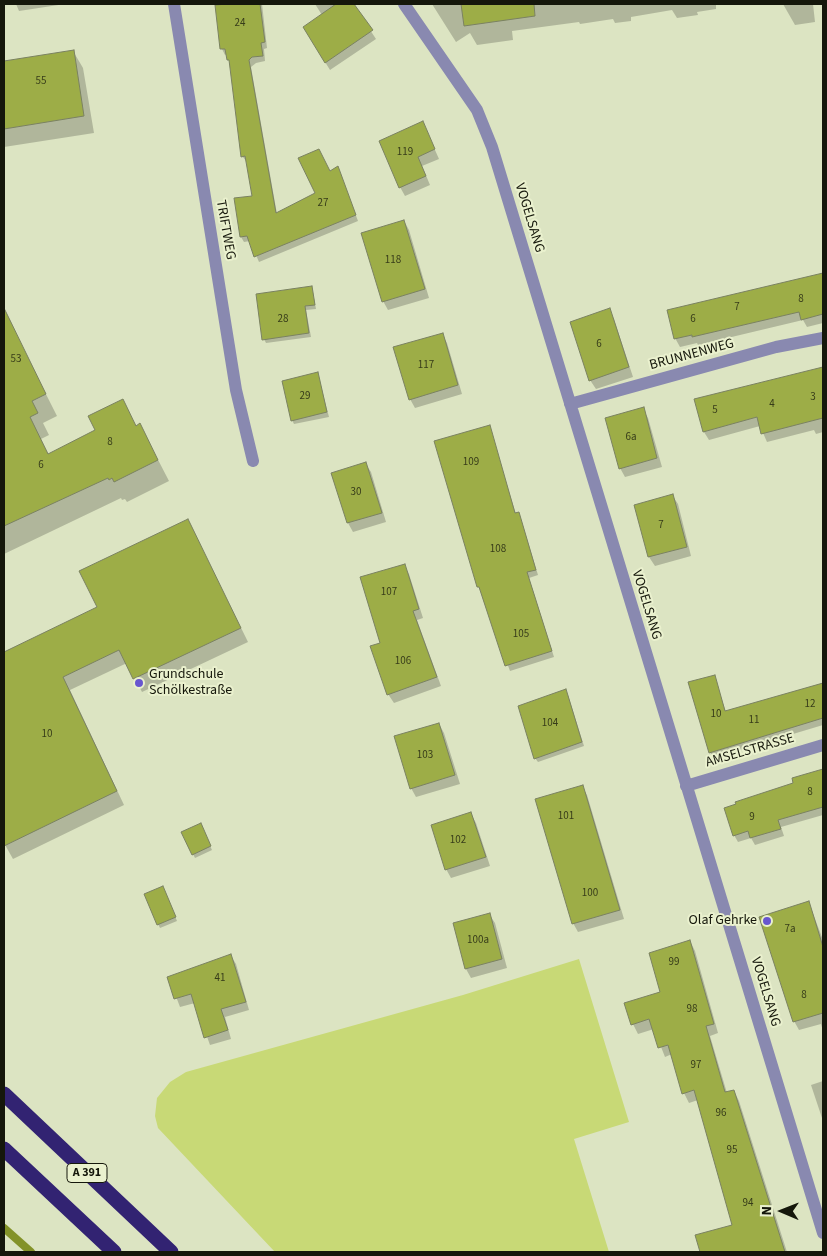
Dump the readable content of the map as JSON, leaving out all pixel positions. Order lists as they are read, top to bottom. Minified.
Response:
{"streets":{"highway":["A 391"],"street":["VOGELSANG","TRIFTWEG","BRUNNENWEG","AMSELSTRASSE"]},"crossings":[["VOGELSANG","BRUNNENWEG"],["VOGELSANG","AMSELSTRASSE"]],"places":["Grundschule Schölkestraße","Olaf Gehrke"],"house_numbers":["24","55","119","27","118","8","7","28","6","6","53","117","29","3","4","5","6a","8","109","6","30","7","108","107","105","106","12","10","11","104","10","103","8","101","9","102","100","7a","100a","99","41","8","98","97","96","95","94"],"north":"left"}
